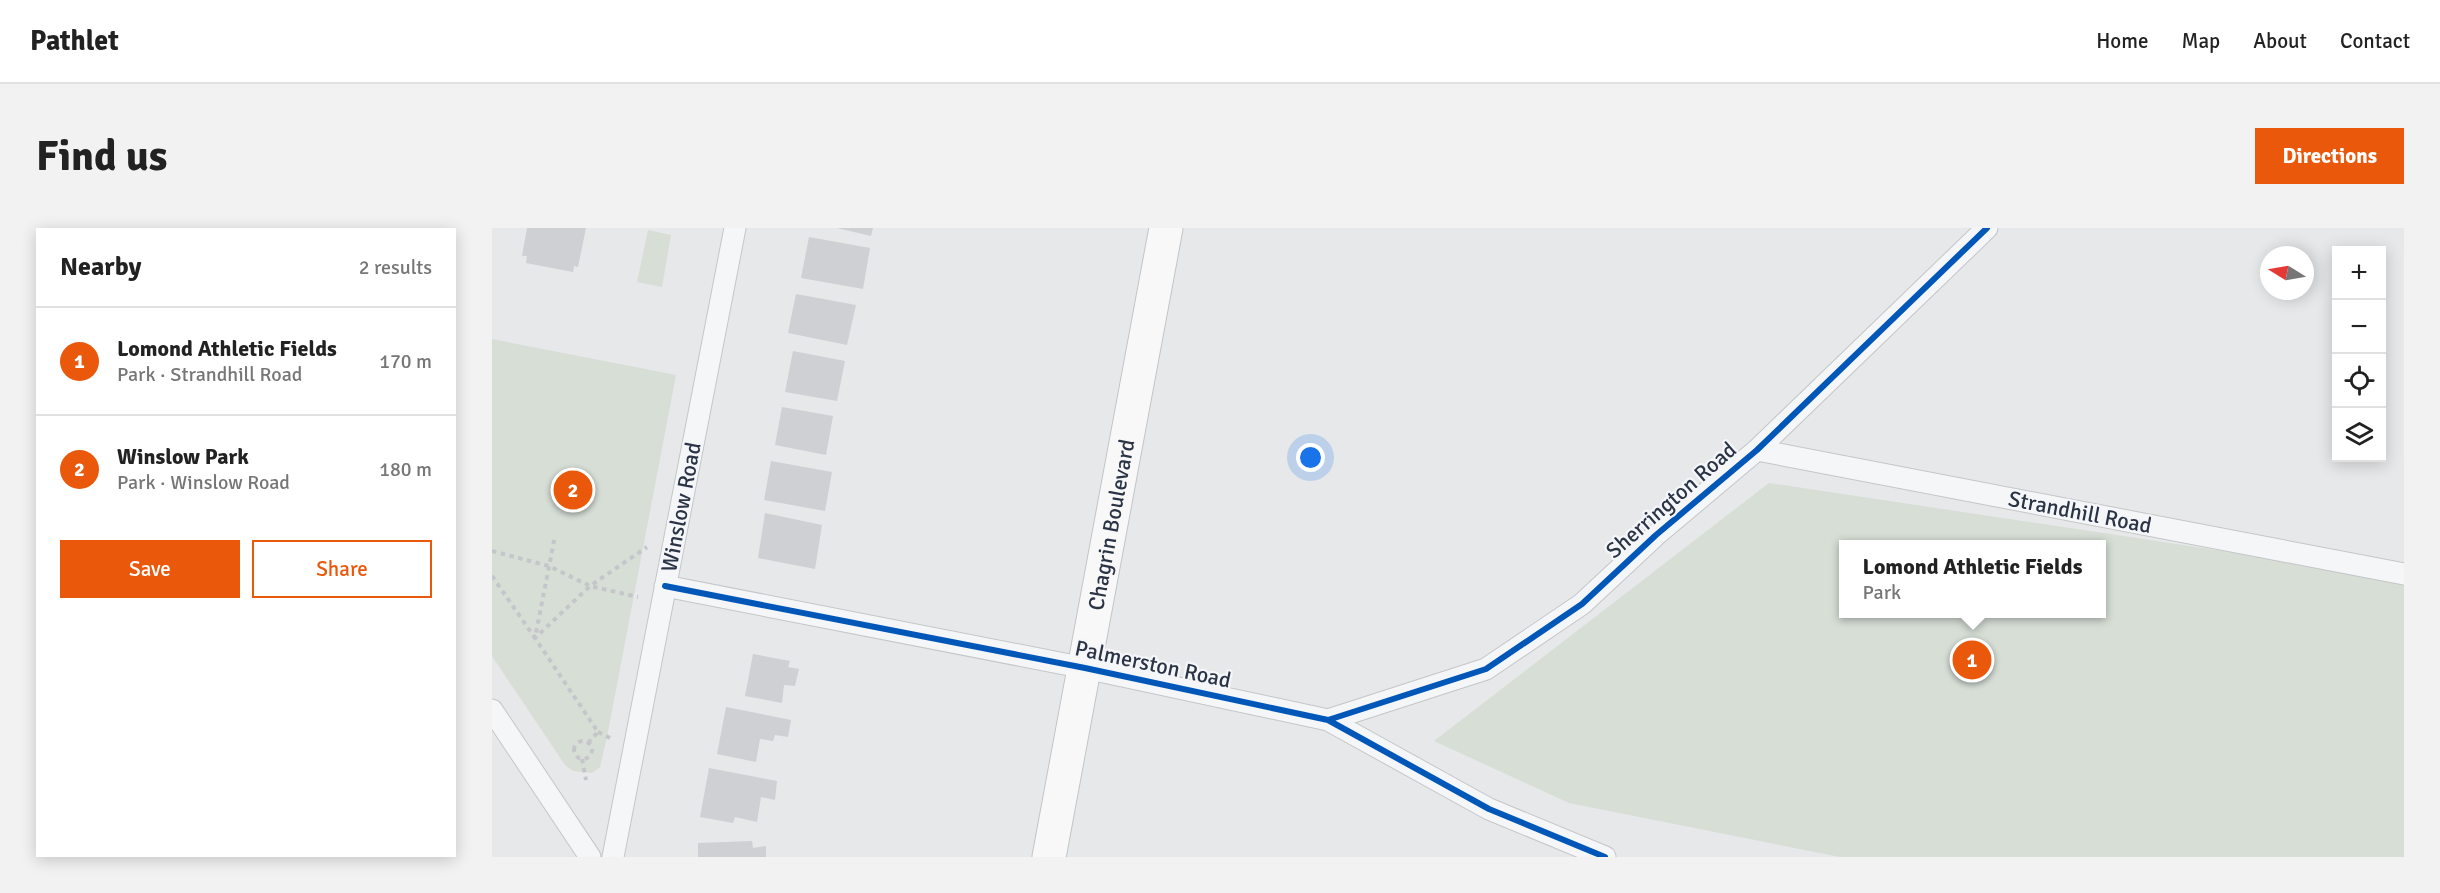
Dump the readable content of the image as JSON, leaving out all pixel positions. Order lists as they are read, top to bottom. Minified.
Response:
{"streets":{"main road":["Chagrin Boulevard"],"street":["Sherrington Road","Winslow Road","Strandhill Road","Palmerston Road"]},"crossings":[["Sherrington Road","Strandhill Road"],["Sherrington Road","Palmerston Road"],["Winslow Road","Palmerston Road"],["Chagrin Boulevard","Palmerston Road"]],"north":"left","page":{"header":"Pathlet","nav":["Home","Map","About","Contact"],"buttons":["Directions",["Save","Share"]],"title":"Find us","heading":["Nearby","2 results"],"map_buttons":["+","−"],"list":[{"mark":"1","name":"Lomond Athletic Fields","note":"Park · Strandhill Road","value":"170 m"},{"mark":"2","name":"Winslow Park","note":"Park · Winslow Road","value":"180 m"}],"pins":["2","1"],"popup":["Lomond Athletic Fields","Park"]}}
